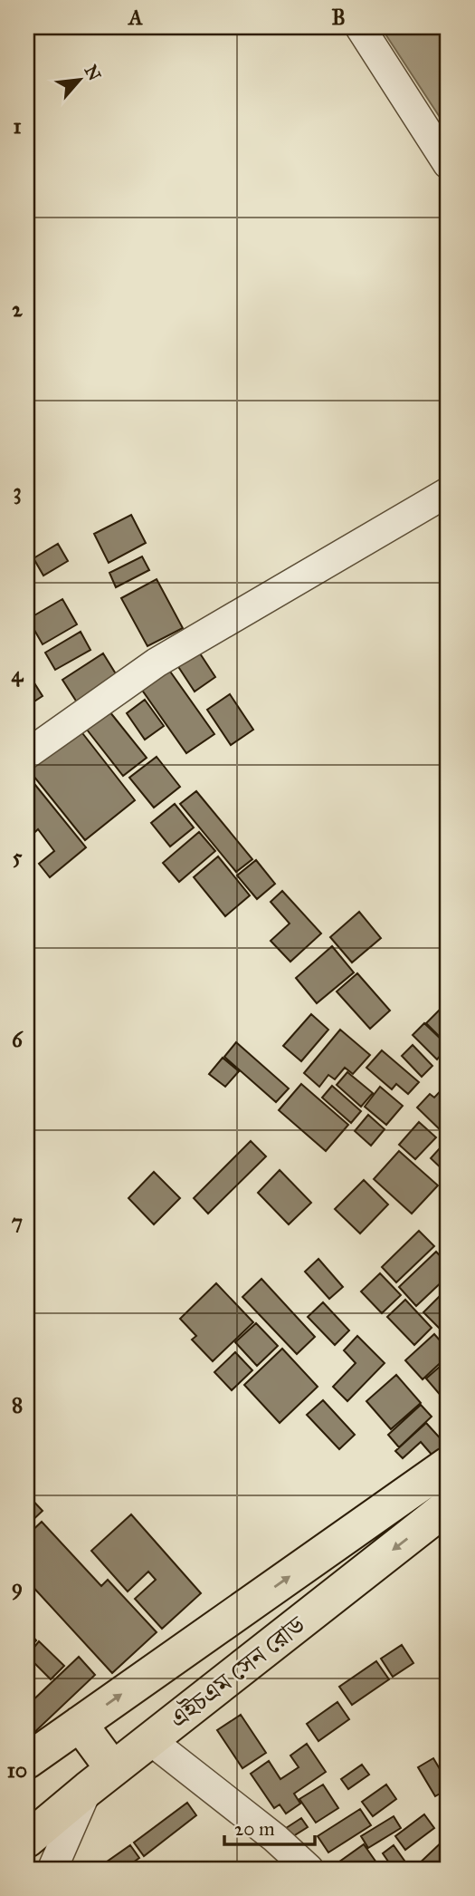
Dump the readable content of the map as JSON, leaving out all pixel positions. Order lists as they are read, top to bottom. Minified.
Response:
{"streets":{"main road":["এইচএম সেন রোড"]},"scale_bar":"20 m","north":"top right","grid":{"columns":["A","B"],"rows":["1","2","3","4","5","6","7","8","9","10"]}}
